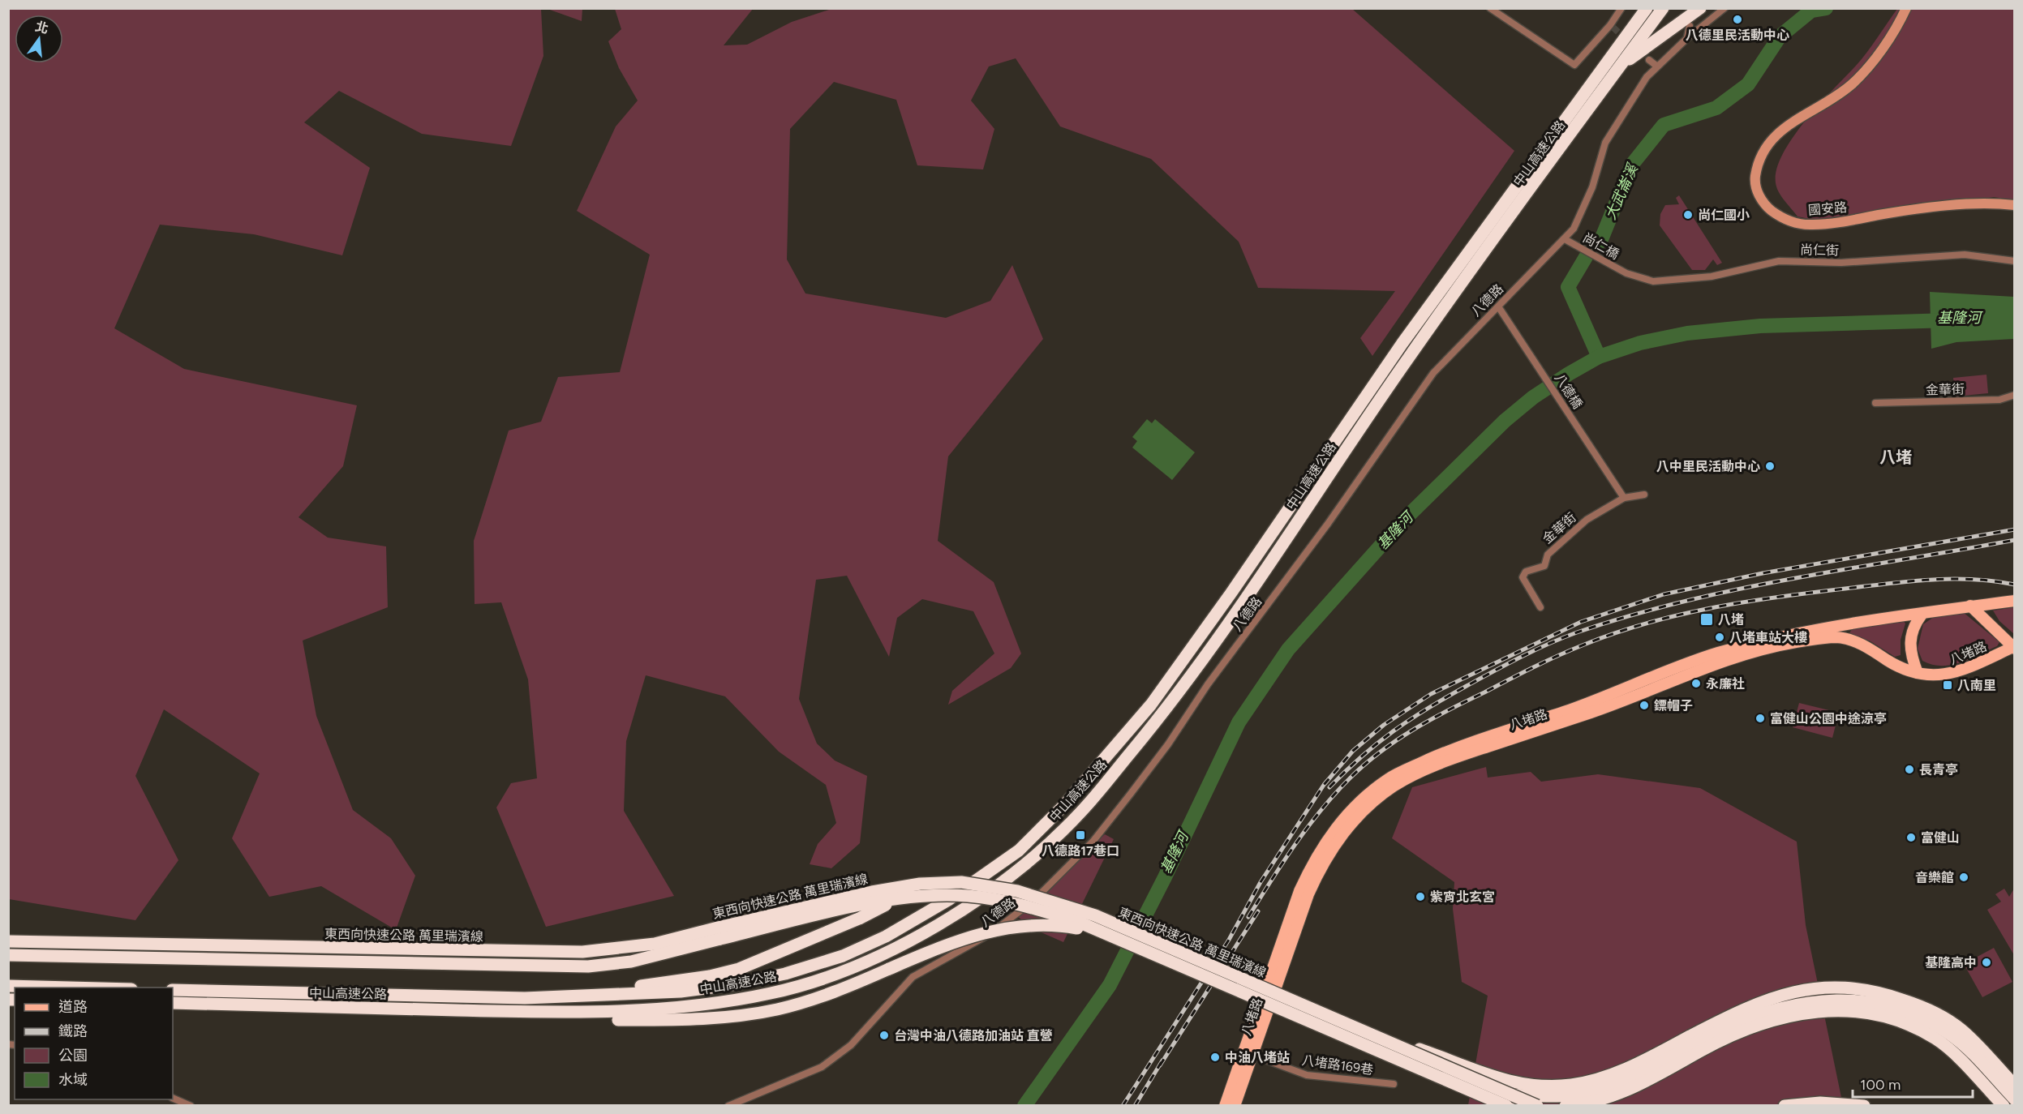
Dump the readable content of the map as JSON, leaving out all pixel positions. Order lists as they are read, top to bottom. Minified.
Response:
{"streets":{"highway":["中山高速公路","東西向快速公路 萬里瑞濱線"],"main road":["八堵路"],"street":["國安路","尚仁橋","尚仁街","八德路","金華街","八德橋","八堵路169巷"]},"crossings":[["尚仁橋","尚仁街"],["尚仁橋","八德路"],["八德路","八德橋"],["金華街","八德橋"],["八堵路","八堵路169巷"]],"districts":["八堵"],"water":["大武崙溪","基隆河"],"places":{"other":["八德里民活動中心","尚仁國小","八中里民活動中心","八堵車站大樓","永廉社","鏢帽子","富健山公園中途涼亭","長青亭","富健山","音樂館","紫宵北玄宮","基隆高中","台灣中油八德路加油站 直營","中油八堵站"],"transit":["八堵","八南里","八德路17巷口"]},"legend":["道路","鐵路","公園","水域"],"scale_bar":"100 m","north":"top"}
